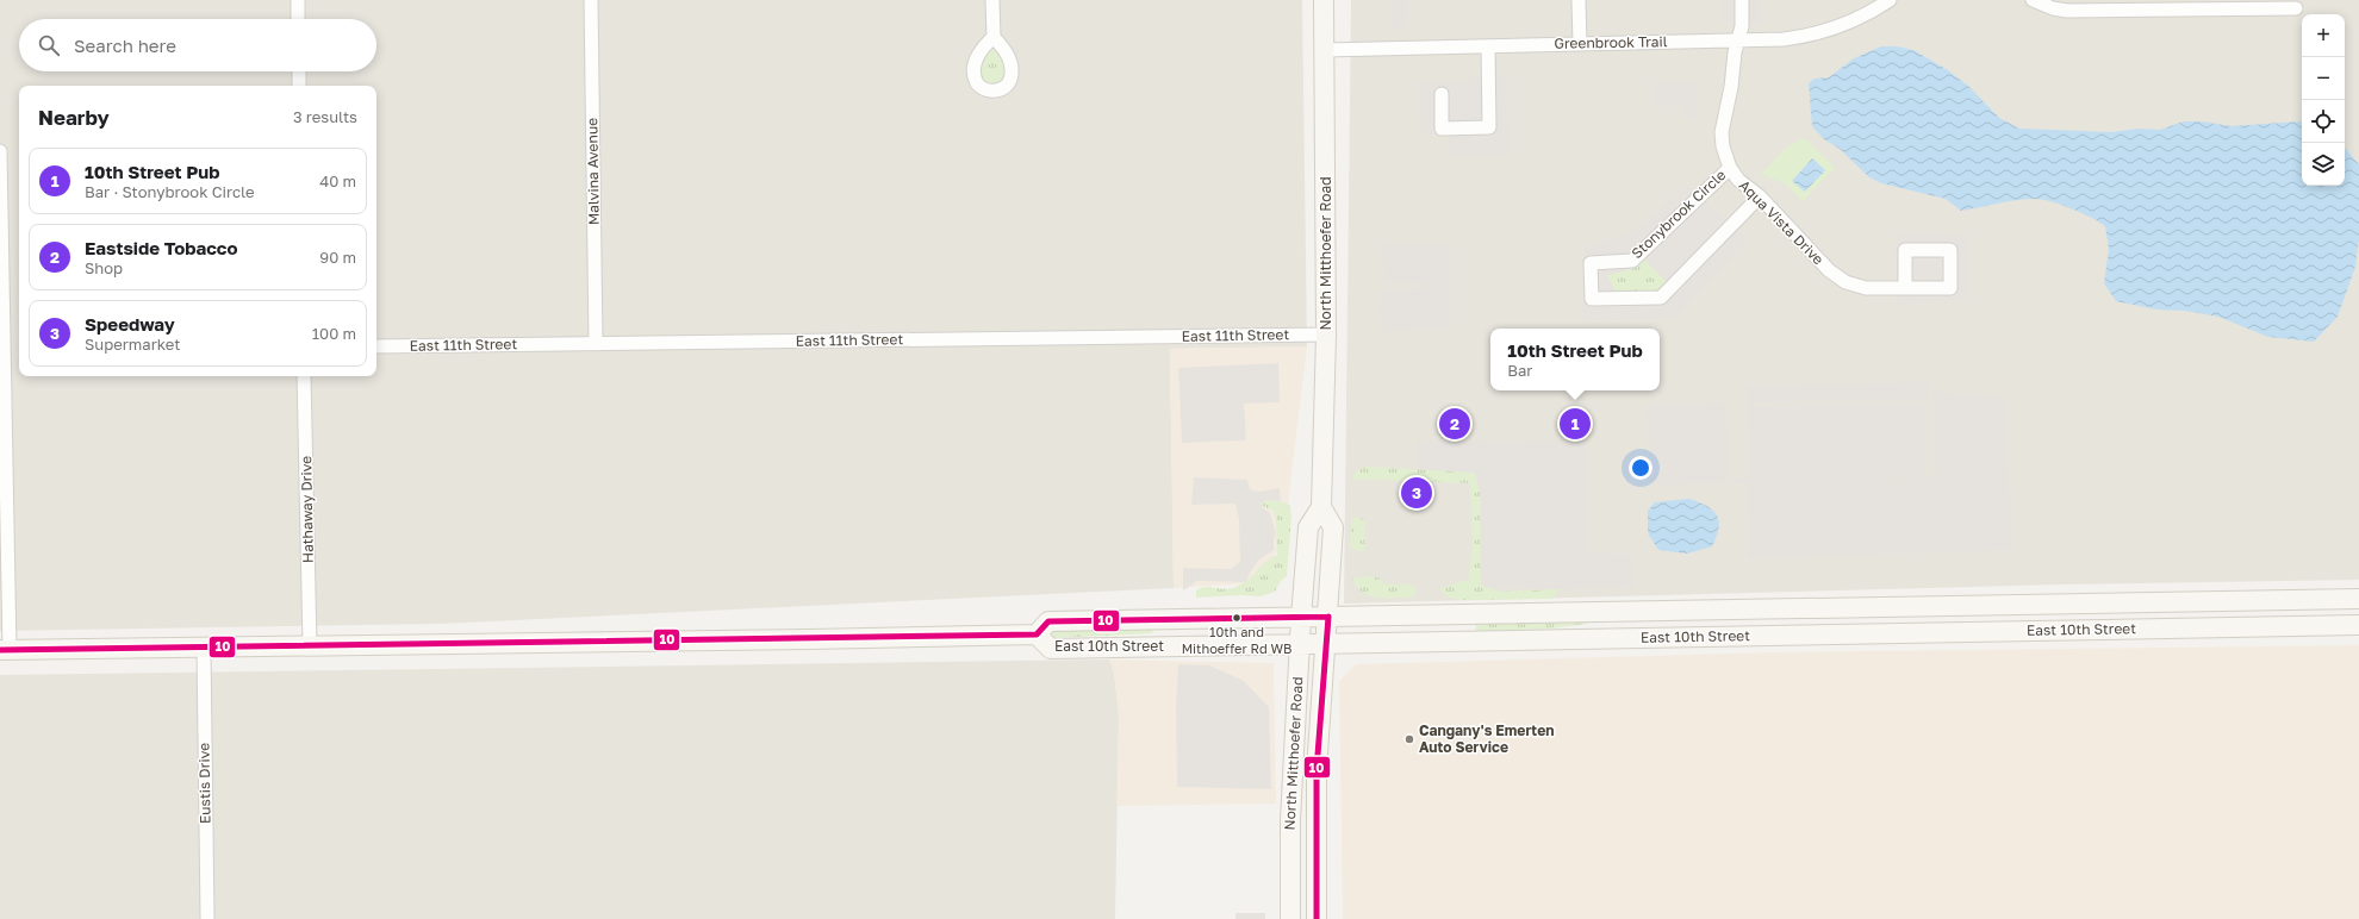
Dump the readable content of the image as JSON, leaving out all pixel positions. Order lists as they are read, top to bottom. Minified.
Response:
{"streets":{"main road":["North Mitthoefer Road","East 10th Street"],"street":["Greenbrook Trail","Malvina Avenue","Stonybrook Circle","Aqua Vista Drive","East 11th Street","Hathaway Drive","Eustis Drive"]},"crossings":[["Greenbrook Trail","Aqua Vista Drive"],["Greenbrook Trail","North Mitthoefer Road"],["Malvina Avenue","East 11th Street"],["Stonybrook Circle","Aqua Vista Drive"],["North Mitthoefer Road","East 11th Street"],["North Mitthoefer Road","East 10th Street"],["Hathaway Drive","East 10th Street"],["East 10th Street","Eustis Drive"]],"places":["10th and Mithoeffer Rd WB","Cangany's Emerten Auto Service"],"lines":["transit line 10"],"page":{"map_buttons":["+","−"],"search":"Search here","heading":["Nearby","3 results"],"list":[{"mark":"1","name":"10th Street Pub","note":"Bar · Stonybrook Circle","value":"40 m"},{"mark":"2","name":"Eastside Tobacco","note":"Shop","value":"90 m"},{"mark":"3","name":"Speedway","note":"Supermarket","value":"100 m"}],"popup":["10th Street Pub","Bar"],"pins":["1","2","3"]}}
